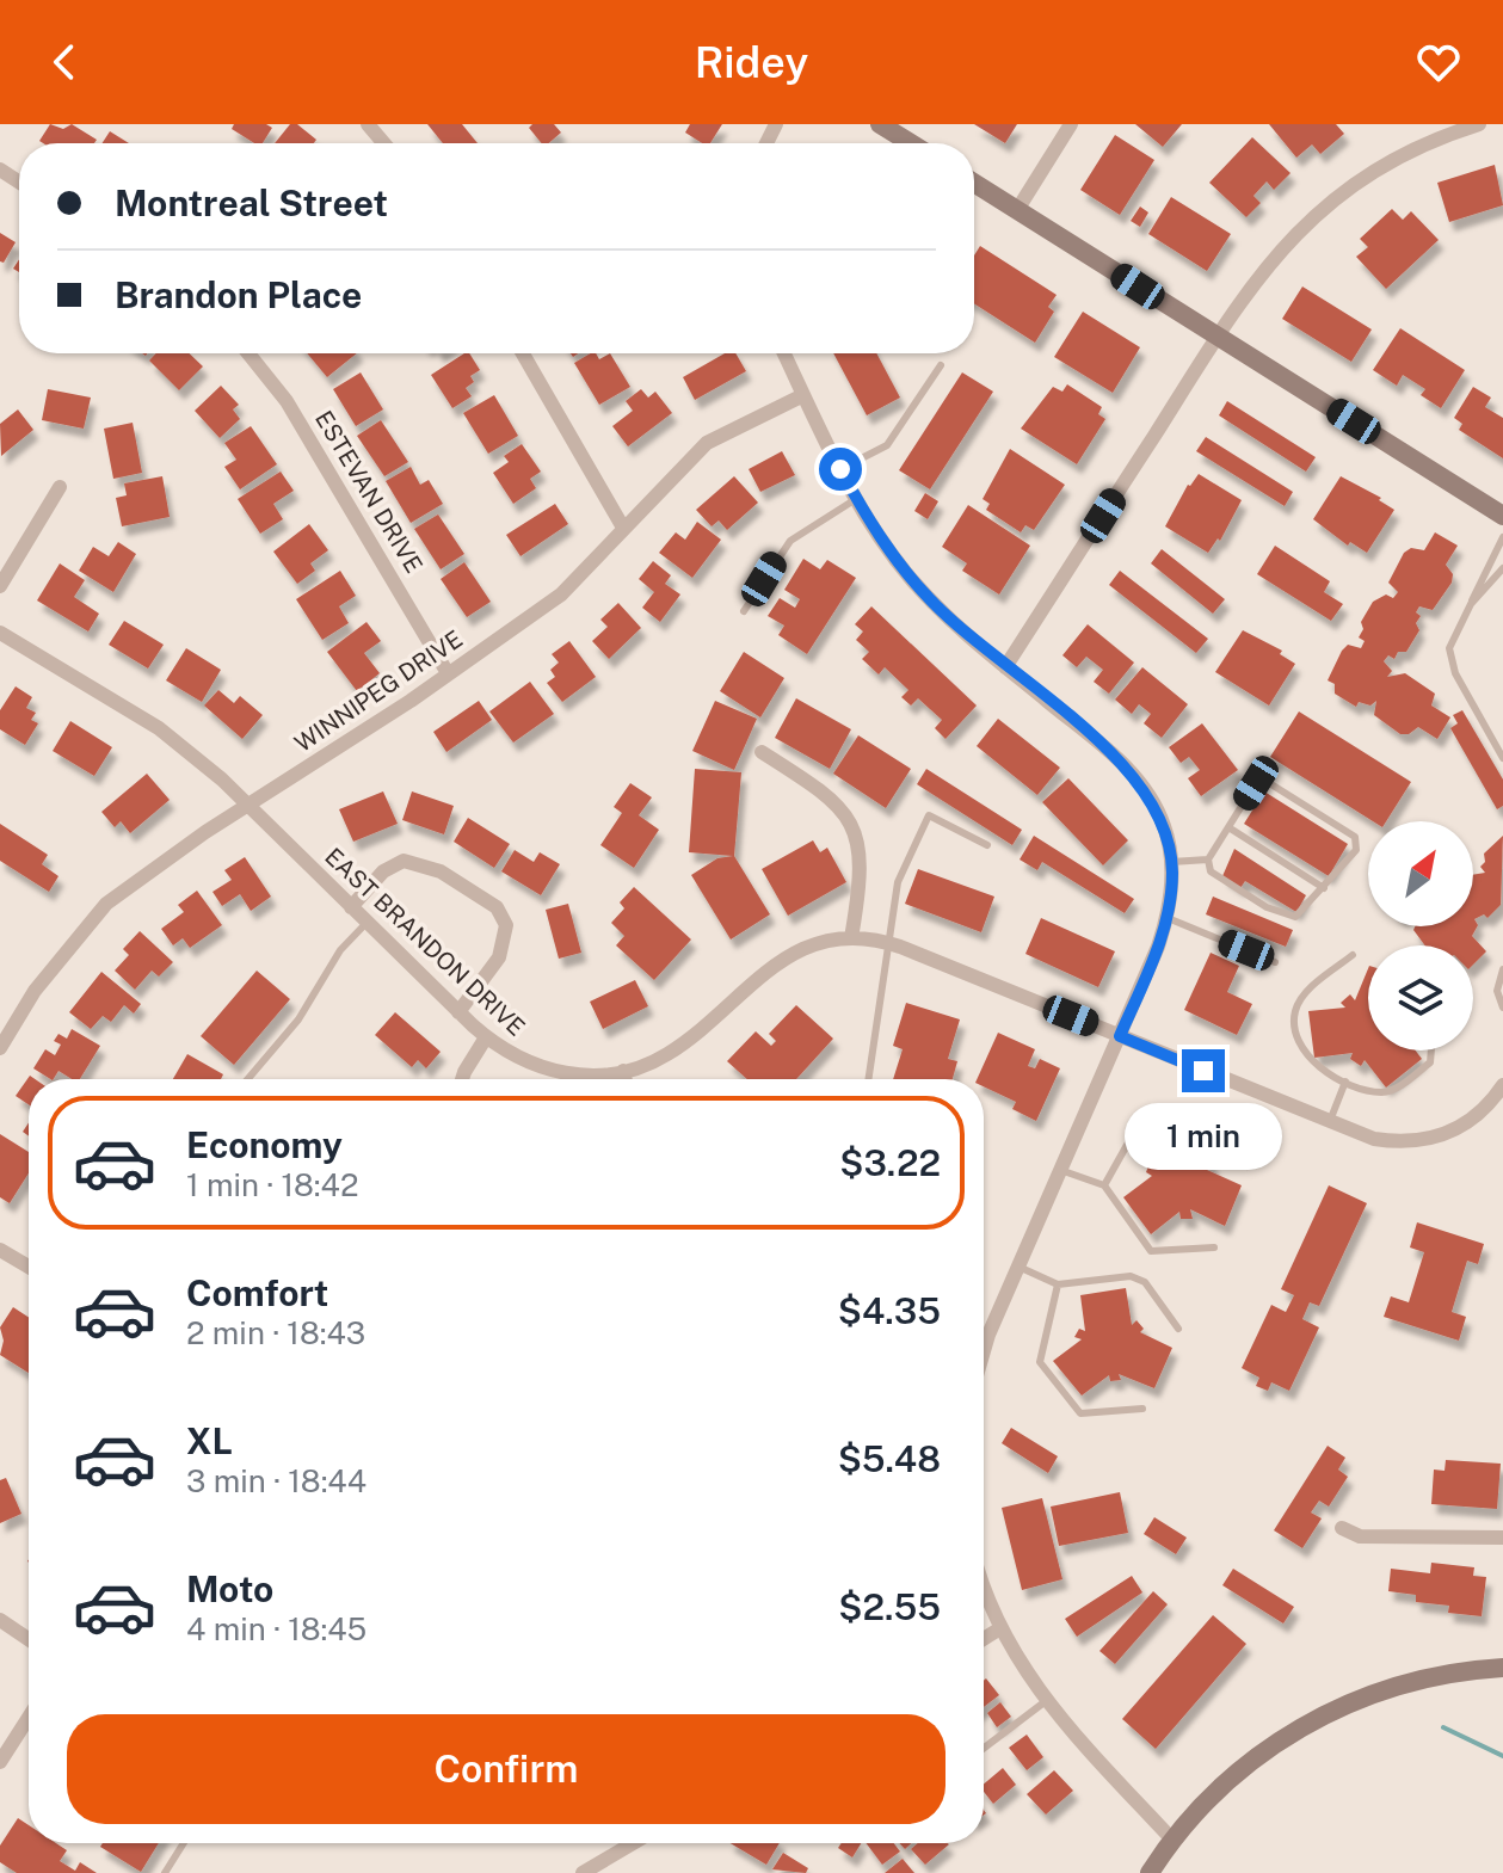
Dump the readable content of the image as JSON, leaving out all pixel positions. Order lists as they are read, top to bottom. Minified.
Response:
{"streets":{"street":["ESTEVAN DRIVE","WINNIPEG DRIVE","EAST BRANDON DRIVE"]},"crossings":[["ESTEVAN DRIVE","WINNIPEG DRIVE"],["WINNIPEG DRIVE","EAST BRANDON DRIVE"]],"north":"top right","page":{"header":"Ridey","banner":["Montreal Street","Brandon Place"],"list":[{"name":"Economy","note":"1 min · 18:42","value":"$3.22"},{"name":"Comfort","note":"2 min · 18:43","value":"$4.35"},{"name":"XL","note":"3 min · 18:44","value":"$5.48"},{"name":"Moto","note":"4 min · 18:45","value":"$2.55"}],"bubble":"1 min","buttons":"Confirm"}}
